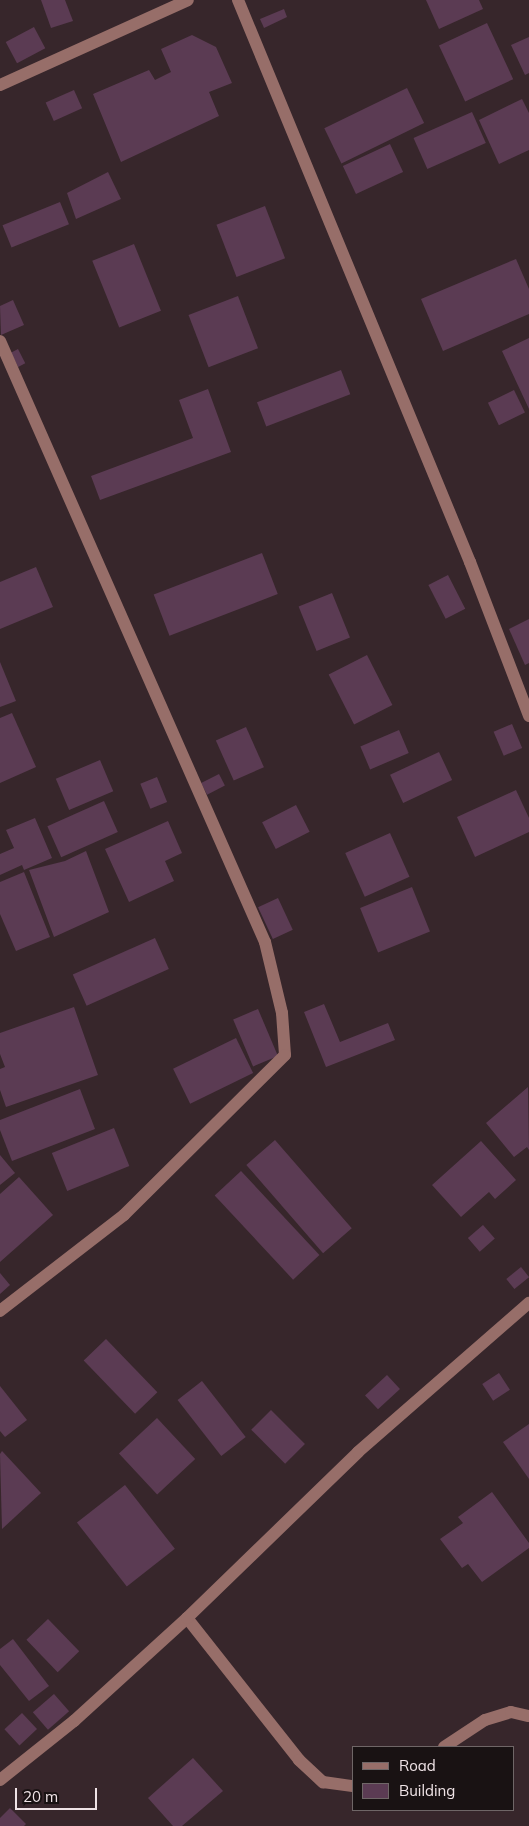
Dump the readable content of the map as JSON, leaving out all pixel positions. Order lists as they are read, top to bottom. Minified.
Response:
{"legend":["Road","Building"],"scale_bar":"20 m"}
